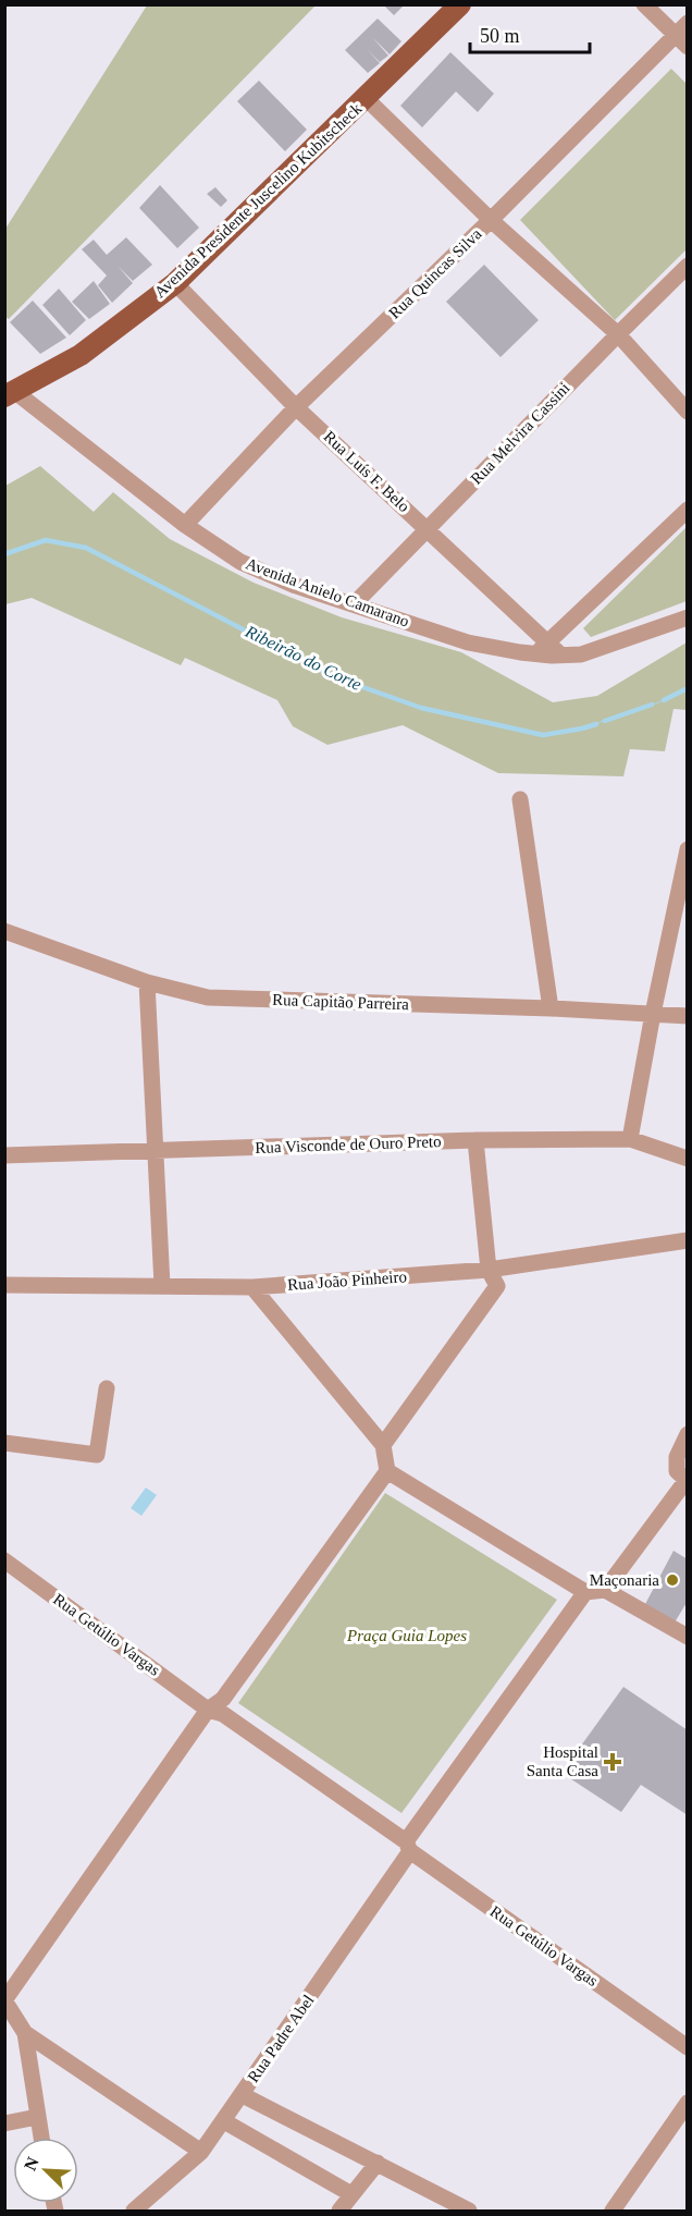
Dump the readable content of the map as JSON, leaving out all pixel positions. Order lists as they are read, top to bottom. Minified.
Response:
{"streets":{"main road":["Avenida Presidente Juscelino Kubitscheck"],"street":["Rua Quincas Silva","Rua Melvira Cassini","Rua Luís F. Belo","Avenida Anielo Camarano","Rua Capitão Parreira","Rua Visconde de Ouro Preto","Rua João Pinheiro","Rua Getúlio Vargas","Rua Padre Abel"]},"crossings":[["Avenida Presidente Juscelino Kubitscheck","Rua Luís F. Belo"],["Avenida Presidente Juscelino Kubitscheck","Avenida Anielo Camarano"],["Rua Quincas Silva","Rua Luís F. Belo"],["Rua Quincas Silva","Avenida Anielo Camarano"],["Rua Melvira Cassini","Rua Luís F. Belo"],["Rua Melvira Cassini","Avenida Anielo Camarano"],["Rua Luís F. Belo","Avenida Anielo Camarano"],["Rua Getúlio Vargas","Rua Padre Abel"]],"water":["Ribeirão do Corte"],"parks":["Praça Guia Lopes"],"places":{"other":["Maçonaria"],"health":["Hospital Santa Casa"]},"scale_bar":"50 m","north":"top left"}
